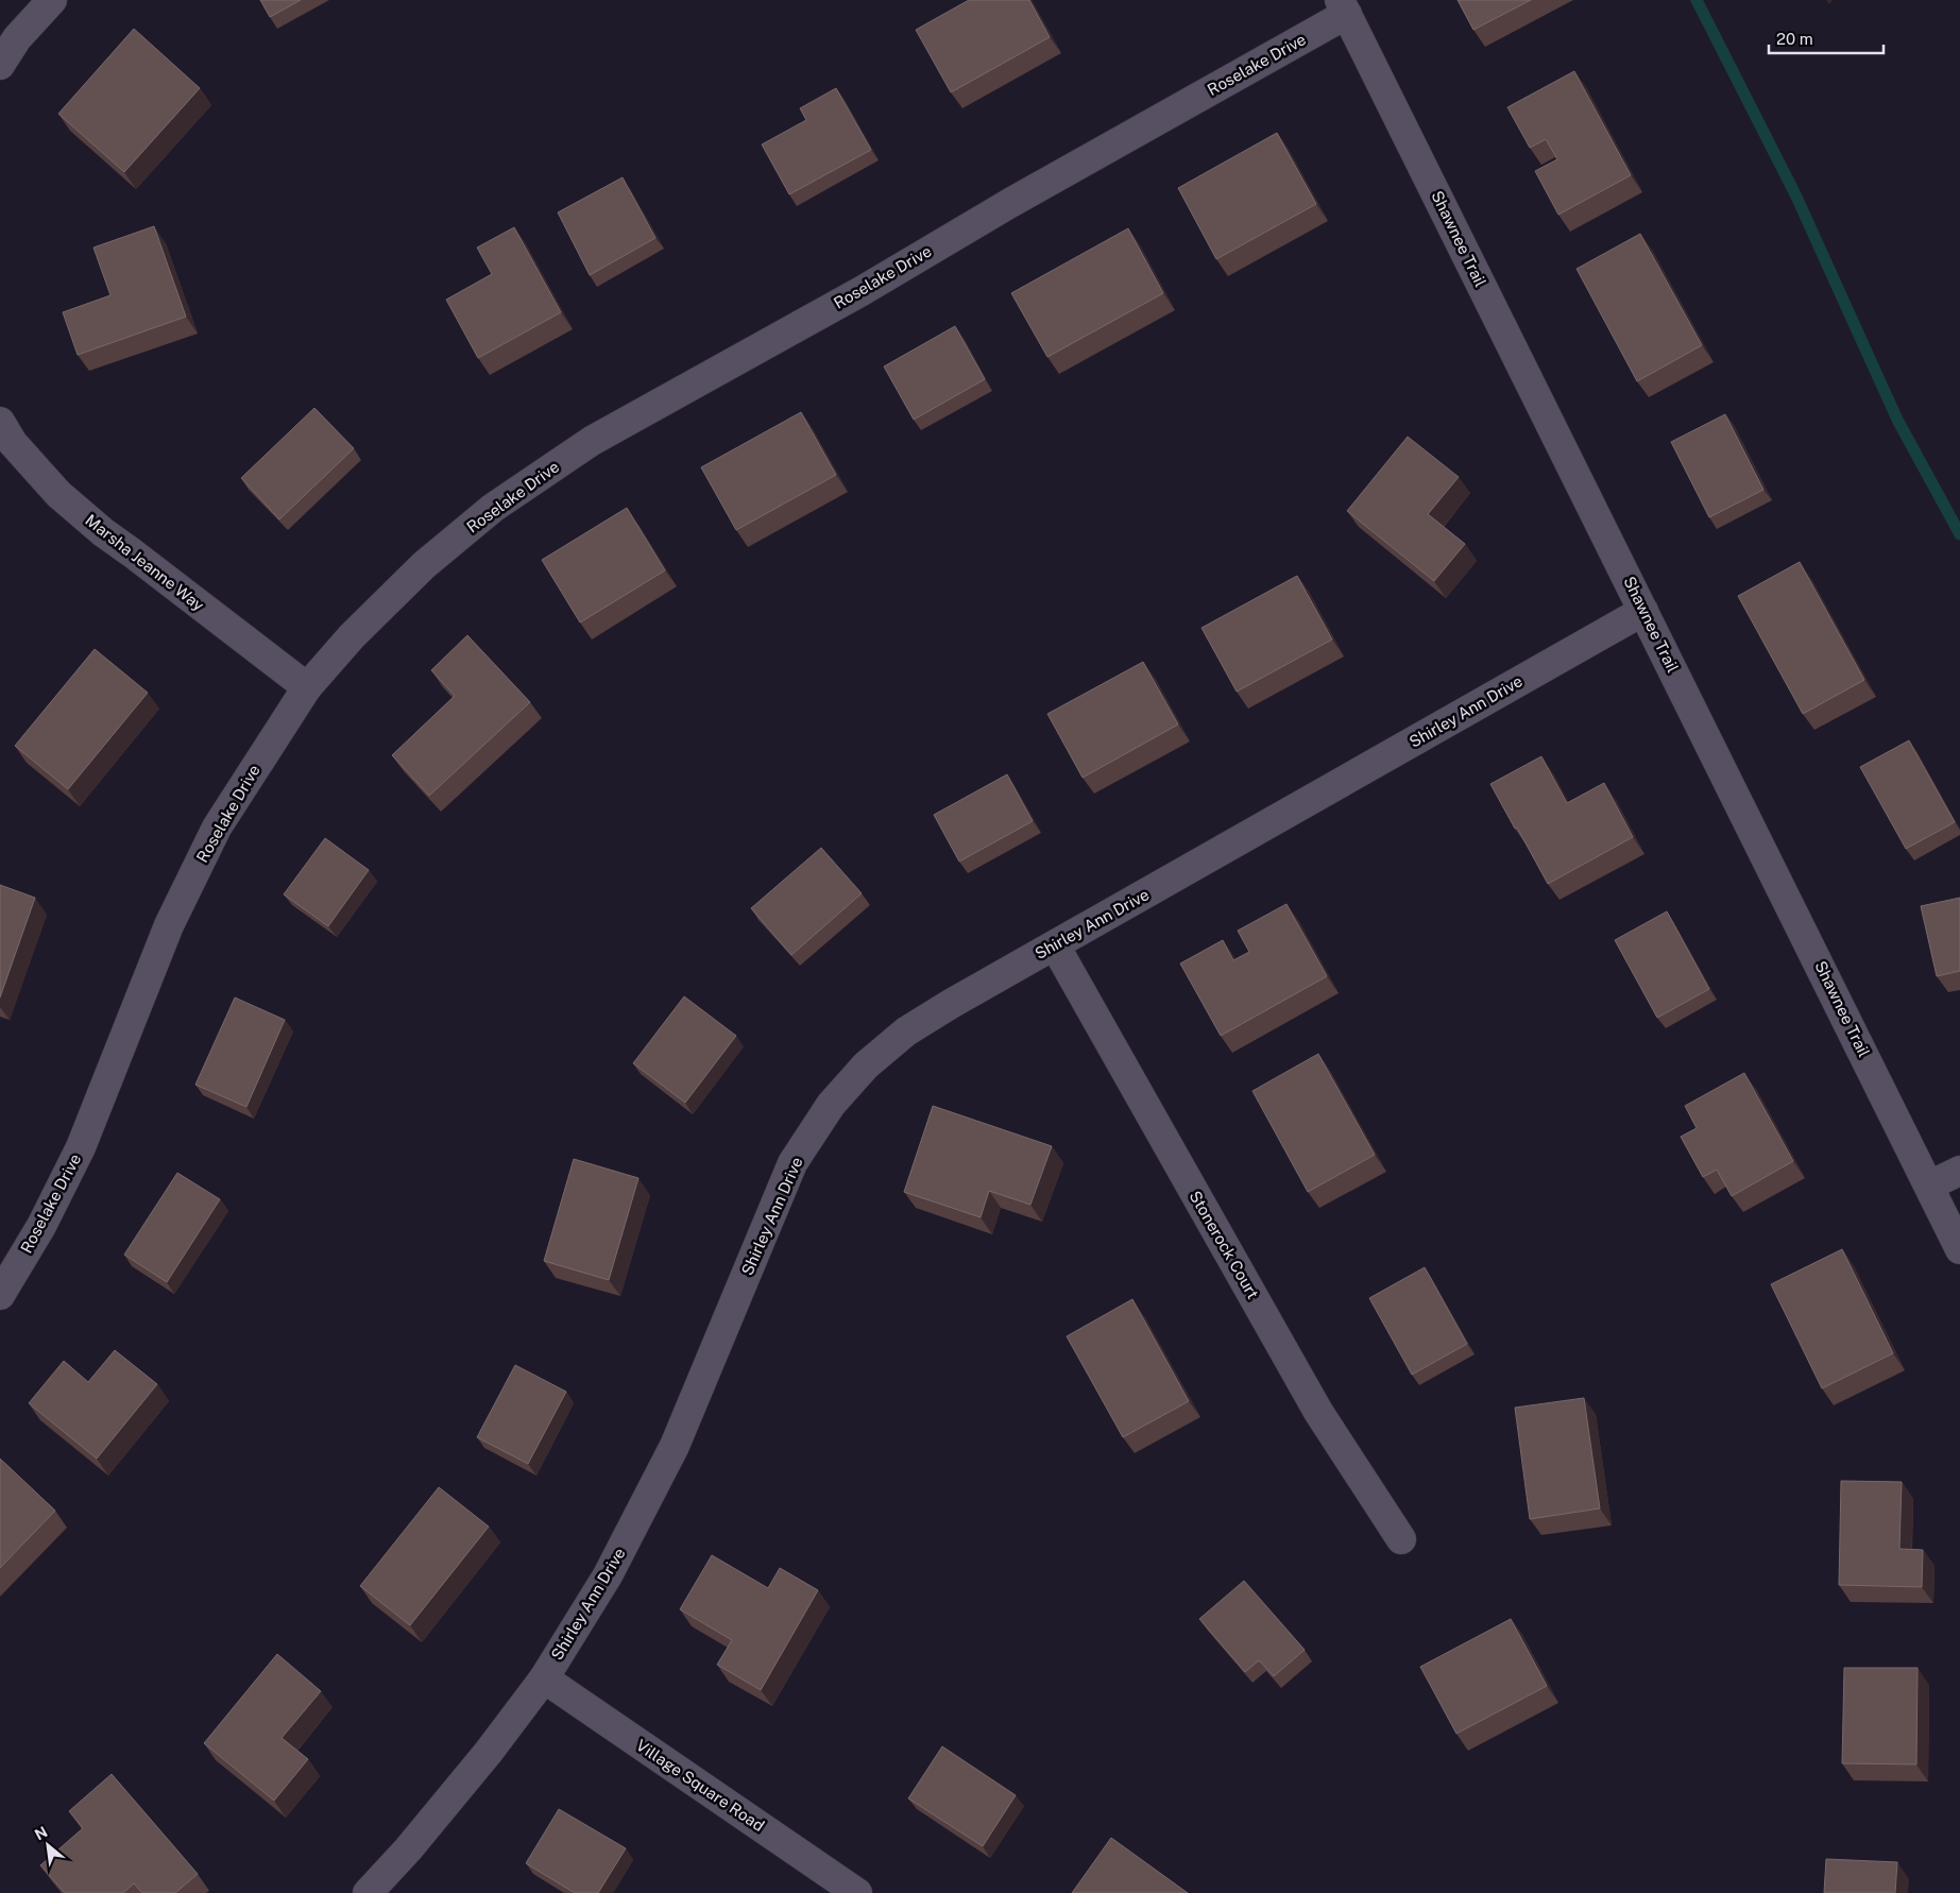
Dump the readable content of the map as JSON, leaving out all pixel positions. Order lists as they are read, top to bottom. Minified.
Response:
{"streets":{"street":["Roselake Drive","Shawnee Trail","Marsha Jeanne Way","Shirley Ann Drive","Stonerock Court","Village Square Road"]},"crossings":[["Roselake Drive","Shawnee Trail"],["Roselake Drive","Marsha Jeanne Way"],["Shawnee Trail","Shirley Ann Drive"],["Shirley Ann Drive","Stonerock Court"],["Shirley Ann Drive","Village Square Road"]],"scale_bar":"20 m","north":"top left"}
